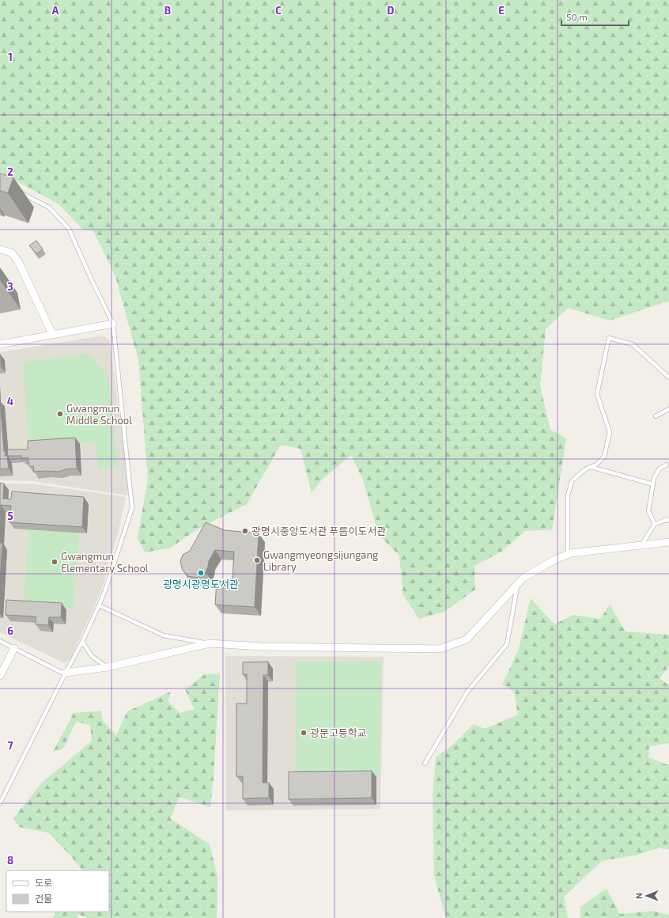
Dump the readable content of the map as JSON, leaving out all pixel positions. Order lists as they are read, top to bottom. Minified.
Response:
{"places":["Gwangmun Middle School","광명시중앙도서관 푸름이도서관","Gwangmyeongsijungang Library","Gwangmun Elementary School","광명시광명도서관","광문고등학교"],"legend":["도로","건물"],"scale_bar":"50 m","north":"left","grid":{"columns":["A","B","C","D","E"],"rows":["1","2","3","4","5","6","7","8"]}}
